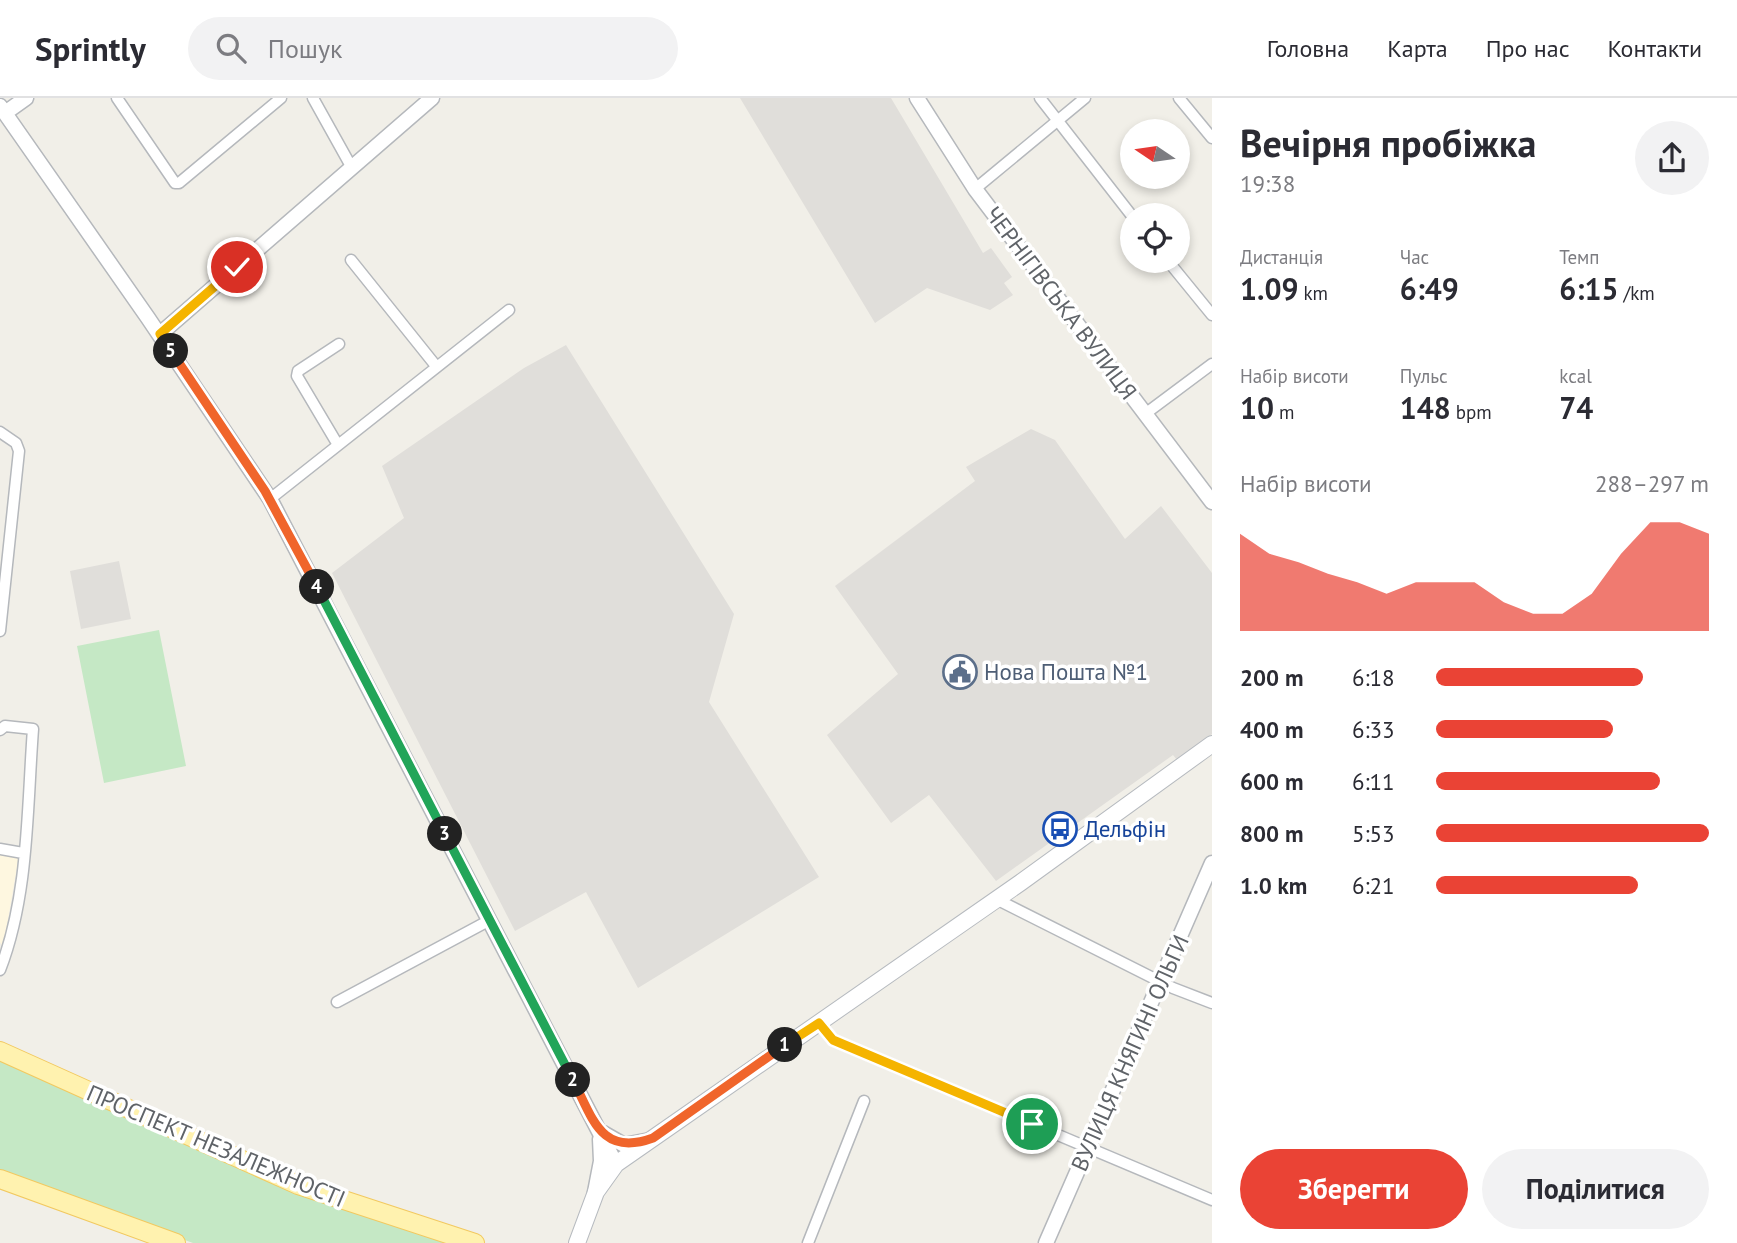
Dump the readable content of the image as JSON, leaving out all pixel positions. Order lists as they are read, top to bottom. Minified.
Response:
{"streets":{"main road":["ПРОСПЕКТ НЕЗАЛЕЖНОСТІ"],"street":["ЧЕРНІГІВСЬКА ВУЛИЦЯ","ВУЛИЦЯ КНЯГИНІ ОЛЬГИ"]},"places":{"public building":["Нова Пошта №1"],"bus stop":["Дельфін"]},"north":"left","page":{"header":"Sprintly","search":"Пошук","nav":["Головна","Карта","Про нас","Контакти"],"heading":["Вечірня пробіжка","19:38"],"stats":[["Дистанція","1.09 km"],["Час","6:49"],["Темп","6:15 /km"],["Набір висоти","10 m"],["Пульс","148 bpm"],["kcal","74"]],"pins":["5","4","3","1","2"],"chart":["Набір висоти","288–297 m"],"list":[{"name":"200 m","note":"6:18"},{"name":"400 m","note":"6:33"},{"name":"600 m","note":"6:11"},{"name":"800 m","note":"5:53"},{"name":"1.0 km","note":"6:21"}],"buttons":["Зберегти","Поділитися"]}}
